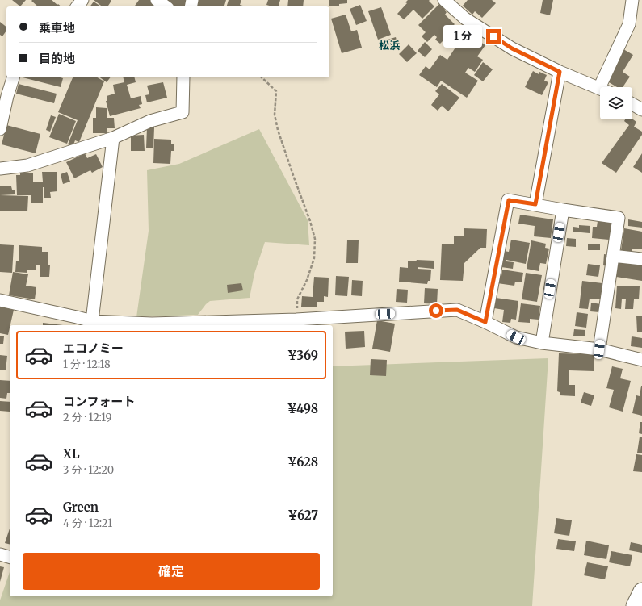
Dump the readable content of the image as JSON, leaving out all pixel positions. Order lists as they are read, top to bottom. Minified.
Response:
{"districts":["松浜"],"page":{"banner":["乗車地","目的地"],"bubble":"1 分","list":[{"name":"エコノミー","note":"1 分 · 12:18","value":"¥369"},{"name":"コンフォート","note":"2 分 · 12:19","value":"¥498"},{"name":"XL","note":"3 分 · 12:20","value":"¥628"},{"name":"Green","note":"4 分 · 12:21","value":"¥627"}],"buttons":"確定"}}
